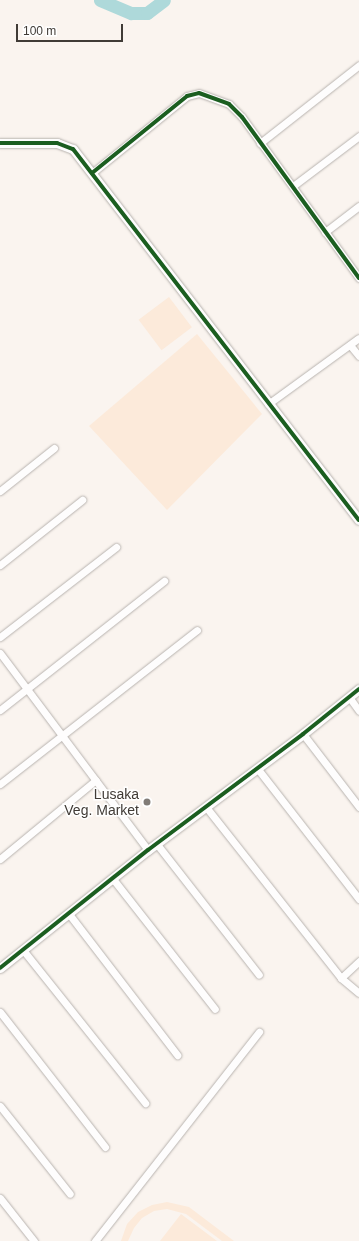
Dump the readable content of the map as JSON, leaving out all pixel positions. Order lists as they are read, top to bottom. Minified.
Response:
{"places":["Lusaka Veg. Market"],"scale_bar":"100 m"}
